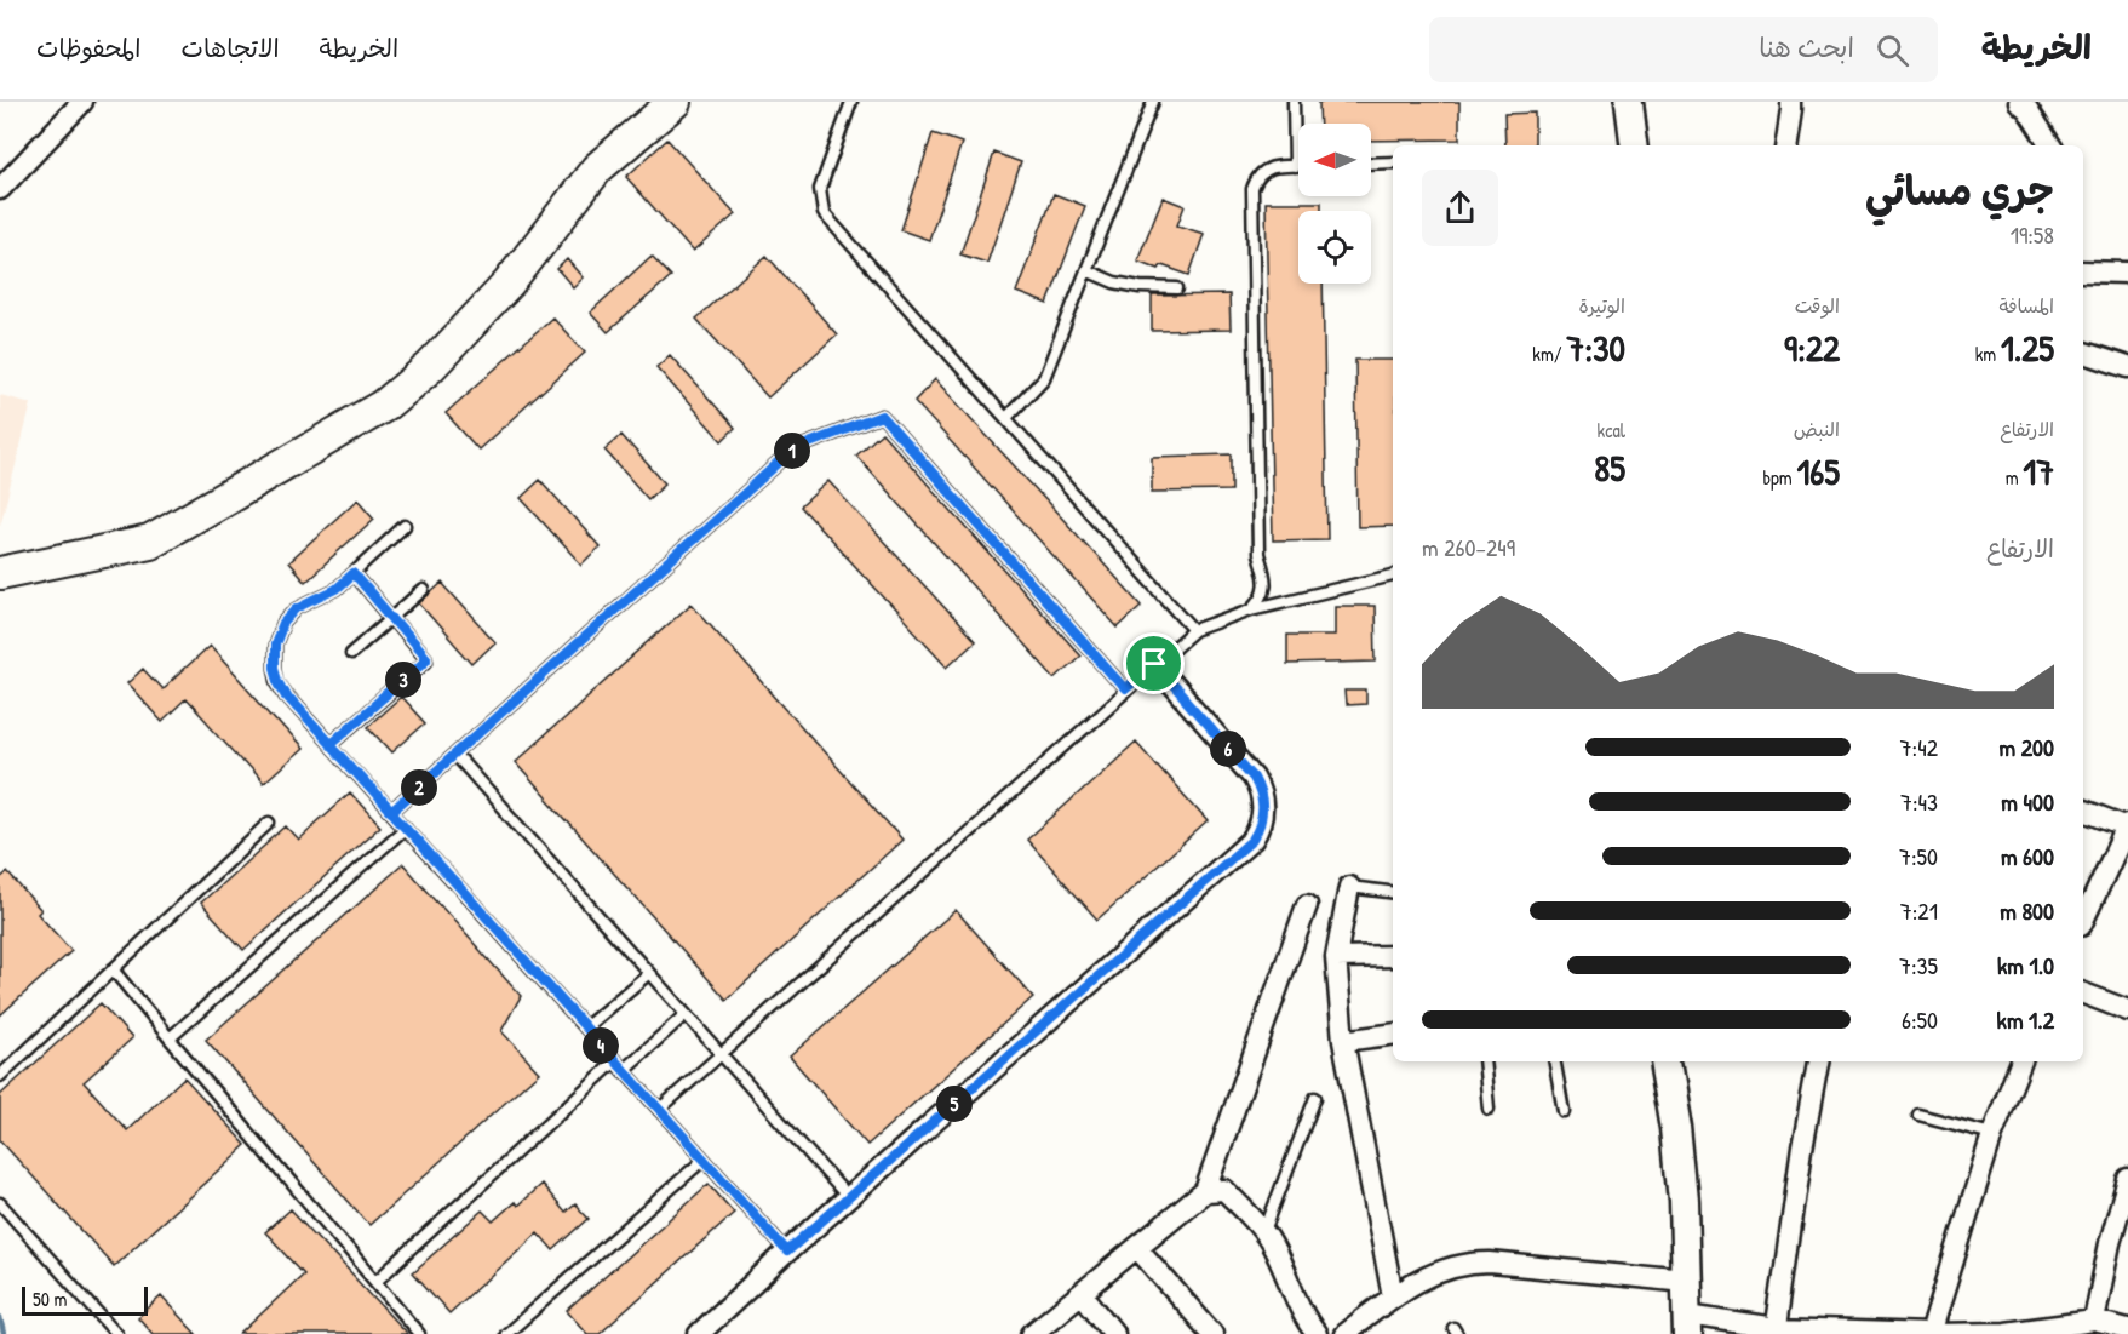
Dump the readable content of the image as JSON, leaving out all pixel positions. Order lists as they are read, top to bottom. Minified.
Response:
{"scale_bar":"50 m","north":"left","page":{"header":"الخريطة","search":"ابحث هنا","nav":["الخريطة","الاتجاهات","المحفوظات"],"heading":["جري مسائي","19:58"],"stats":[["المسافة","1.25 km"],["الوقت","9:22"],["الوتيرة","7:30 /km"],["الارتفاع","17 m"],["النبض","165 bpm"],["kcal","85"]],"pins":["1","3","6","2","4","5"],"chart":["الارتفاع","249–260 m"],"list":[{"name":"200 m","note":"7:42"},{"name":"400 m","note":"7:43"},{"name":"600 m","note":"7:50"},{"name":"800 m","note":"7:21"},{"name":"1.0 km","note":"7:35"},{"name":"1.2 km","note":"6:50"}],"scale":"50 m"}}
